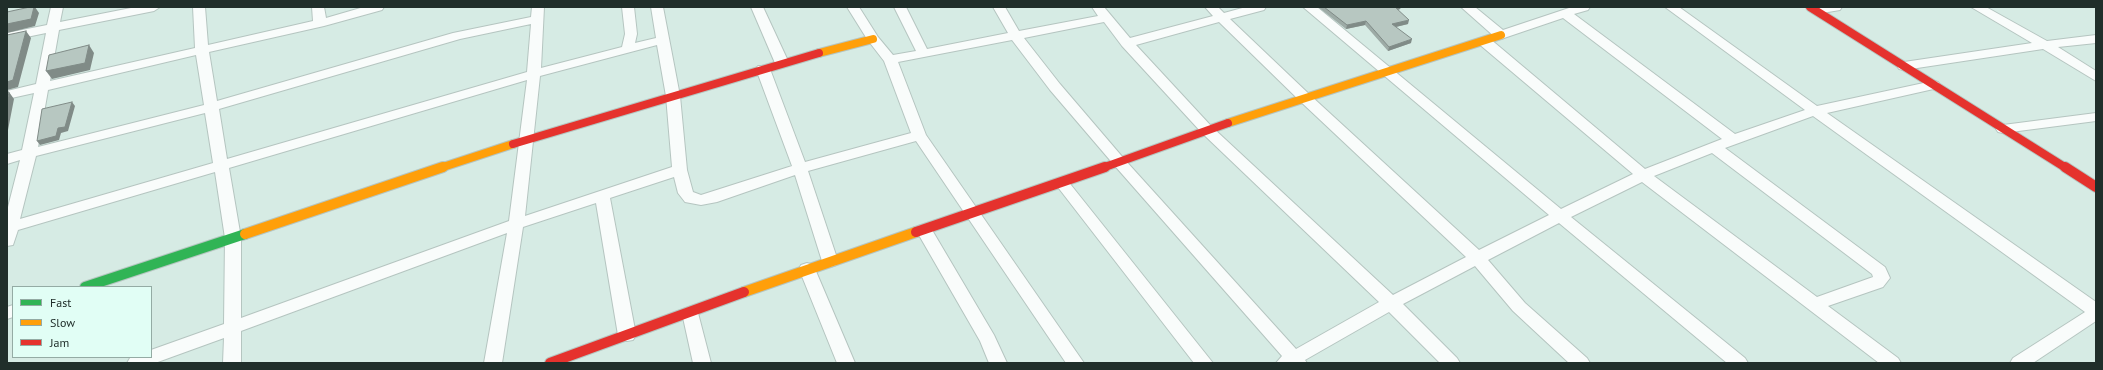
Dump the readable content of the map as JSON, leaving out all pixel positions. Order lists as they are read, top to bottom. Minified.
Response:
{"legend":["Fast","Slow","Jam"]}
